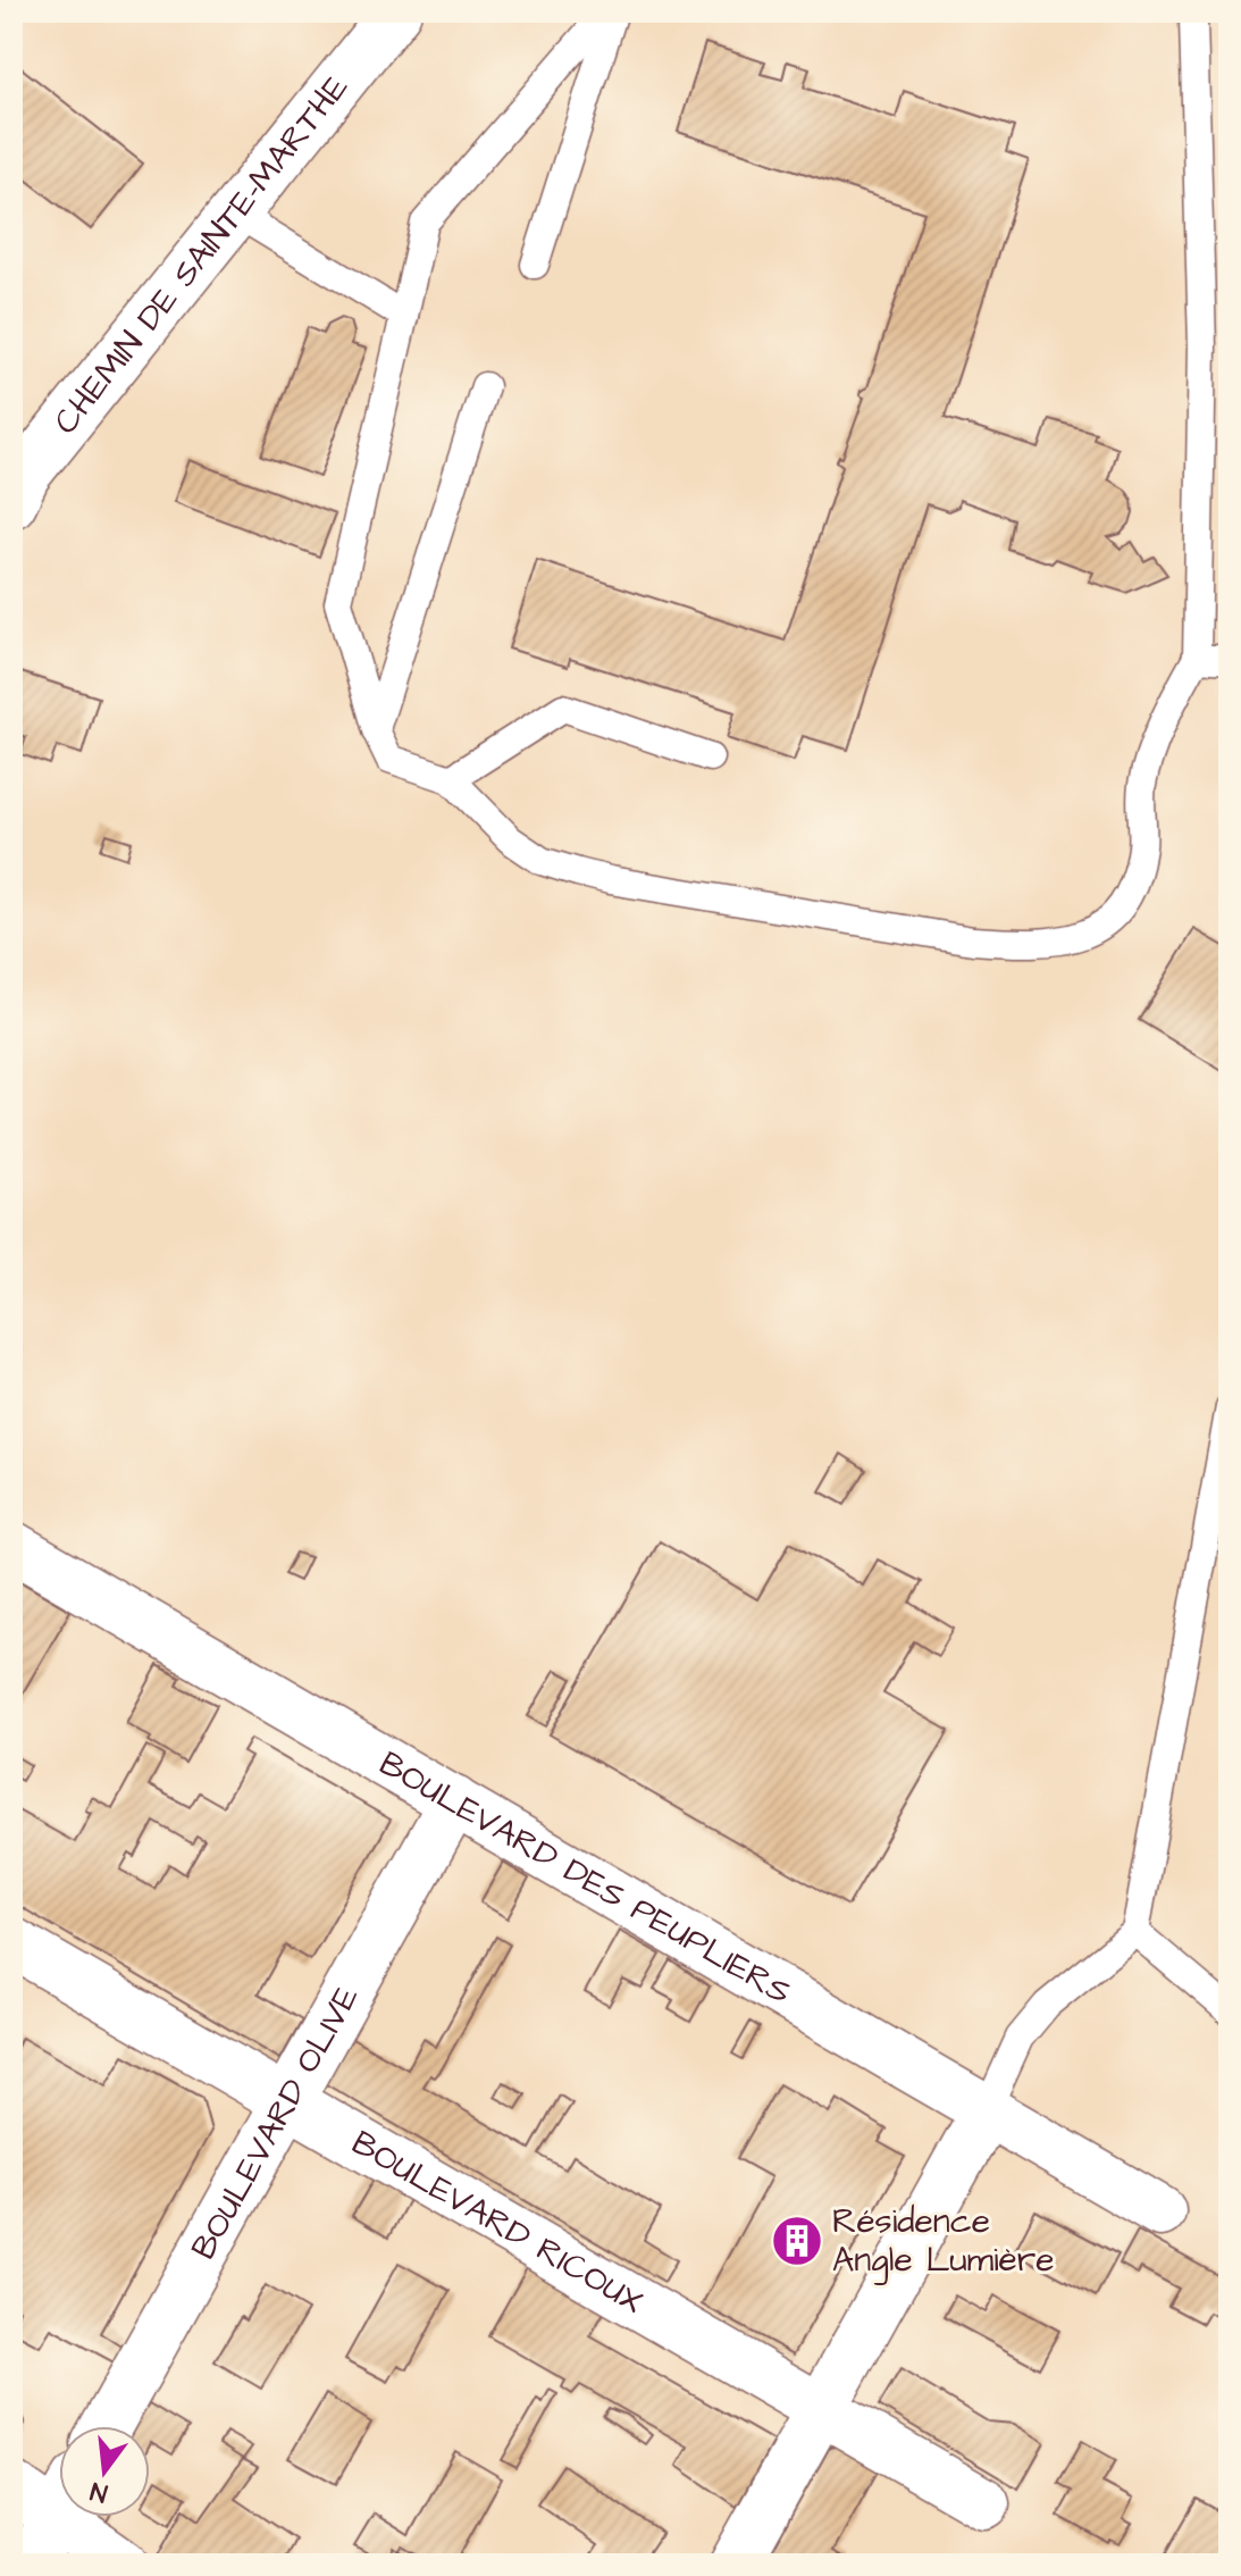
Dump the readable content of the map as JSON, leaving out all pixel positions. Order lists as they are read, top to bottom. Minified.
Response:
{"streets":{"street":["CHEMIN DE SAINTE-MARTHE","BOULEVARD DES PEUPLIERS","BOULEVARD OLIVE","BOULEVARD RICOUX"]},"crossings":[["BOULEVARD DES PEUPLIERS","BOULEVARD OLIVE"],["BOULEVARD OLIVE","BOULEVARD RICOUX"]],"places":{"building":["Résidence Angle Lumière"]},"north":"bottom"}
